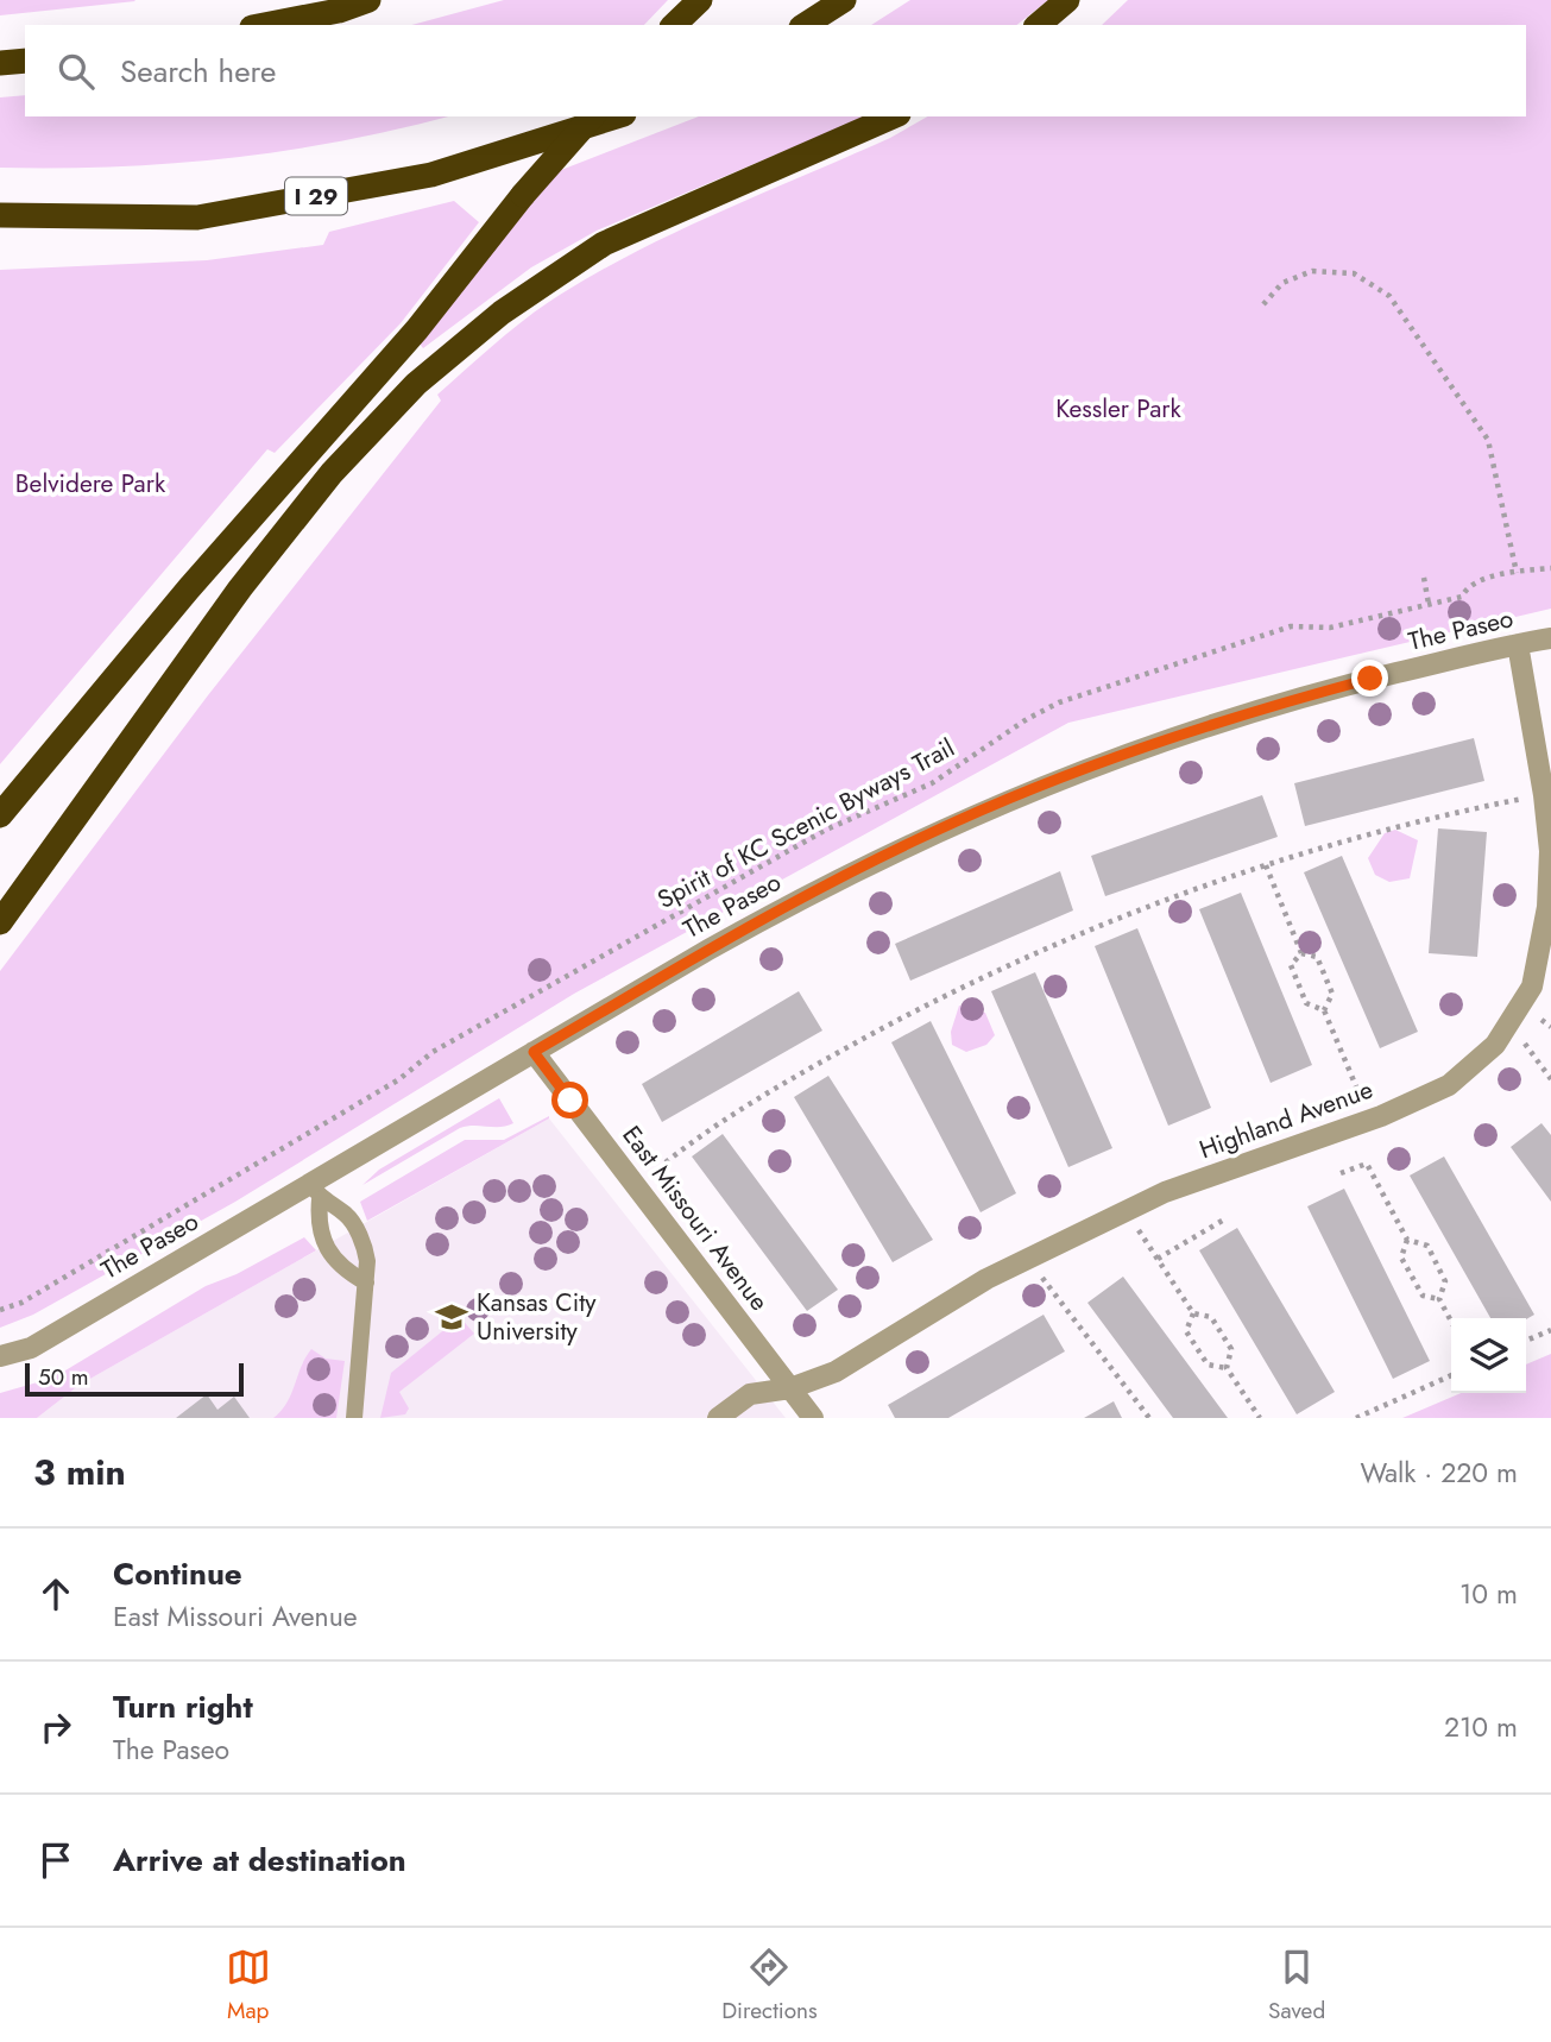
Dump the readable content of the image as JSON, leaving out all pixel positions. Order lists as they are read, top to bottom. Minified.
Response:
{"streets":{"highway":["I 29"],"street":["The Paseo","Highland Avenue","East Missouri Avenue"],"path":["Spirit of KC Scenic Byways Trail"]},"crossings":[["The Paseo","Highland Avenue"],["The Paseo","East Missouri Avenue"],["Highland Avenue","East Missouri Avenue"]],"parks":["Kessler Park","Belvidere Park"],"places":{"school or university":["Kansas City University"]},"scale_bar":"50 m","page":{"search":"Search here","scale":"50 m","heading":["3 min","Walk · 220 m"],"list":[["Continue","East Missouri Avenue","10 m"],["Turn right","The Paseo","210 m"],"Arrive at destination"],"nav":["Map","Directions","Saved"]}}
